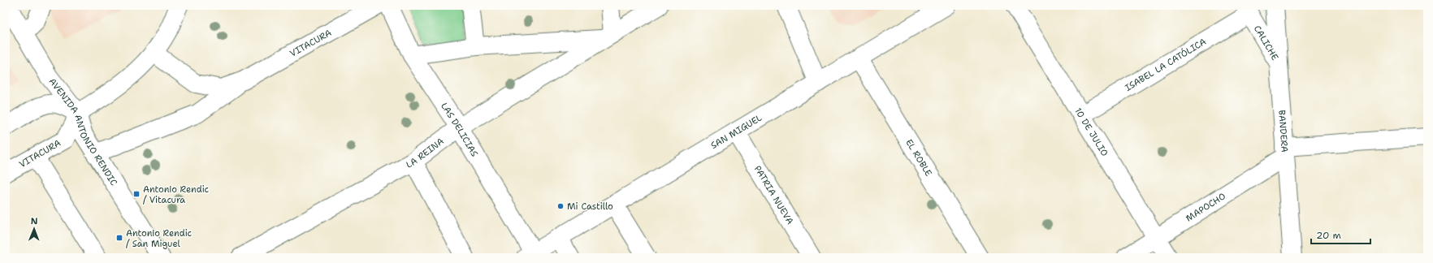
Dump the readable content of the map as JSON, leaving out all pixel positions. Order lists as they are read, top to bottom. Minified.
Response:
{"streets":{"street":["VITACURA","CALICHE","ISABEL LA CATÓLICA","LAS DELICIAS","SAN MIGUEL","10 DE JULIO","BANDERA","AVENIDA ANTONIO RENDIC","LA REINA","EL ROBLE","PATRIA NUEVA","MAPOCHO"]},"crossings":[["VITACURA","AVENIDA ANTONIO RENDIC"],["CALICHE","ISABEL LA CATÓLICA"],["CALICHE","BANDERA"],["ISABEL LA CATÓLICA","10 DE JULIO"],["LAS DELICIAS","SAN MIGUEL"],["LAS DELICIAS","LA REINA"],["SAN MIGUEL","EL ROBLE"],["SAN MIGUEL","PATRIA NUEVA"],["10 DE JULIO","MAPOCHO"],["BANDERA","MAPOCHO"]],"places":{"transit":["Antonio Rendic / Vitacura","Antonio Rendic / San Miguel"],"other":["Mi Castillo"]},"scale_bar":"20 m","north":"top"}
